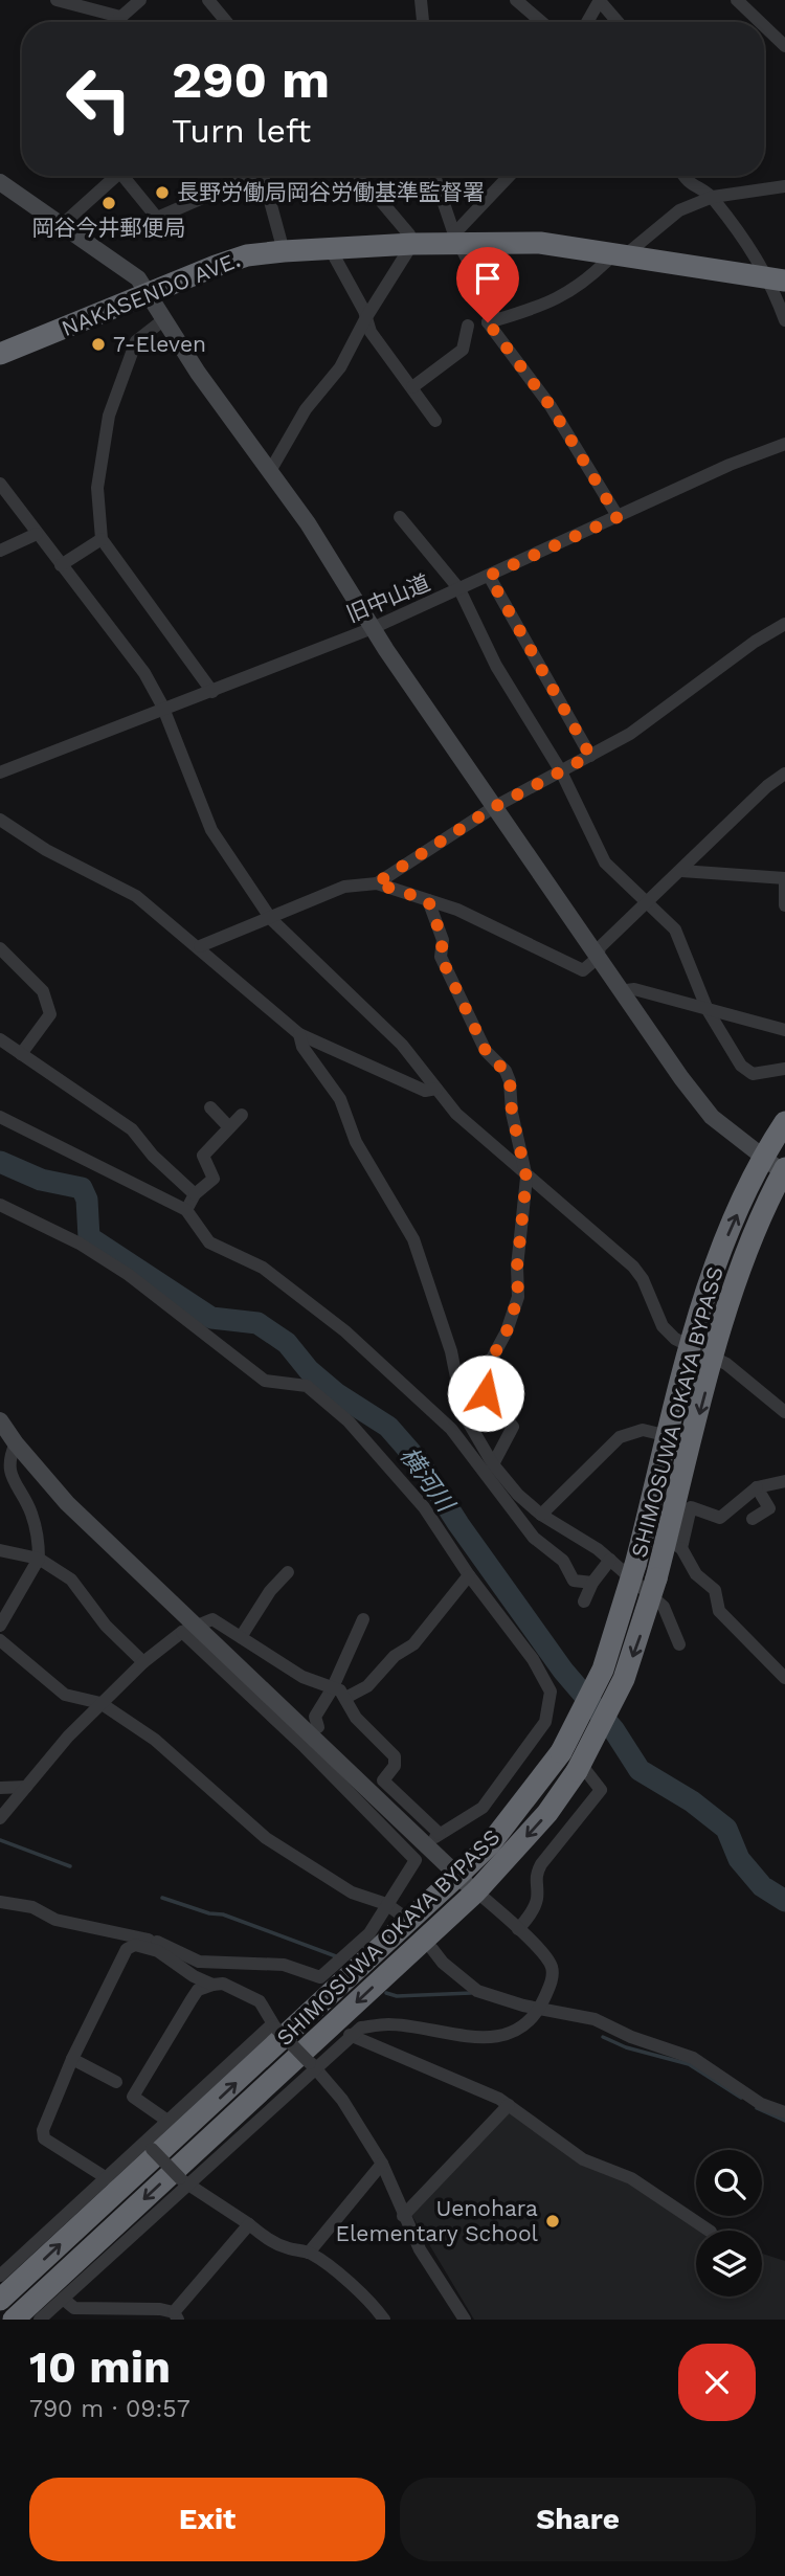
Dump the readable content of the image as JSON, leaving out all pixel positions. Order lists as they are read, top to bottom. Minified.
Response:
{"streets":{"highway":["NAKASENDO AVE.","SHIMOSUWA OKAYA BYPASS"],"street":["旧中山道"]},"water":["横河川"],"places":["長野労働局岡谷労働基準監督署","岡谷今井郵便局","7-Eleven","Uenohara Elementary School"],"page":{"turn":["290 m","Turn left"],"heading":["10 min","790 m · 09:57"],"buttons":["Exit","Share"]}}
